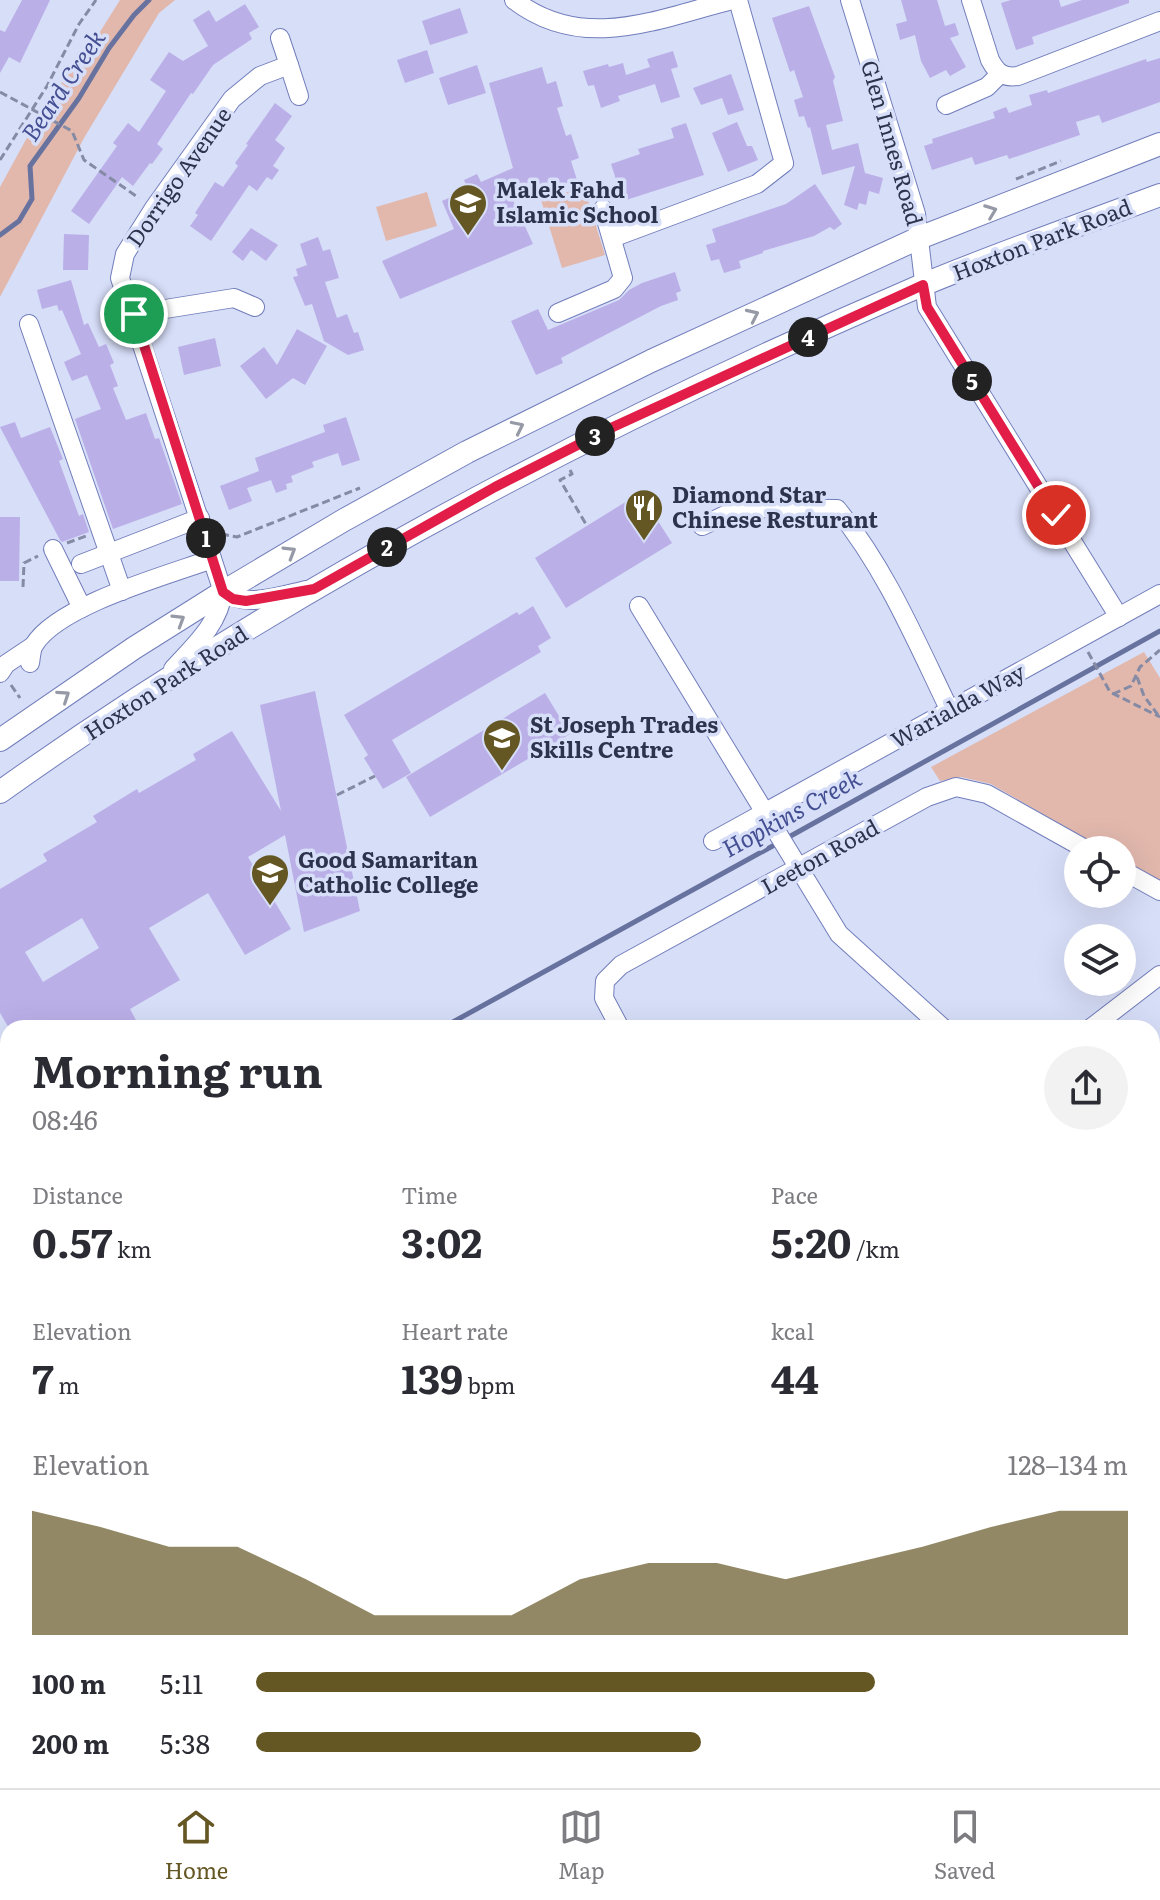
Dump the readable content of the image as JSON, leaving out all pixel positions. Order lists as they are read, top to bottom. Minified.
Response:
{"streets":{"main road":["Hoxton Park Road"],"street":["Glen Innes Road","Dorrigo Avenue","Warialda Way","Leeton Road"]},"crossings":[["Glen Innes Road","Hoxton Park Road"],["Glen Innes Road","Warialda Way"],["Dorrigo Avenue","Hoxton Park Road"]],"water":["Beard Creek","Hopkins Creek"],"places":{"school or university":["Malek Fahd Islamic School","St Joseph Trades Skills Centre","Good Samaritan Catholic College"],"restaurant":["Diamond Star Chinese Resturant"]},"page":{"pins":["4","5","3","1","2"],"heading":["Morning run","08:46"],"stats":[["Distance","0.57 km"],["Time","3:02"],["Pace","5:20 /km"],["Elevation","7 m"],["Heart rate","139 bpm"],["kcal","44"]],"chart":["Elevation","128–134 m"],"list":[{"name":"100 m","note":"5:11"},{"name":"200 m","note":"5:38"}],"tabs":["Home","Map","Saved"]}}
